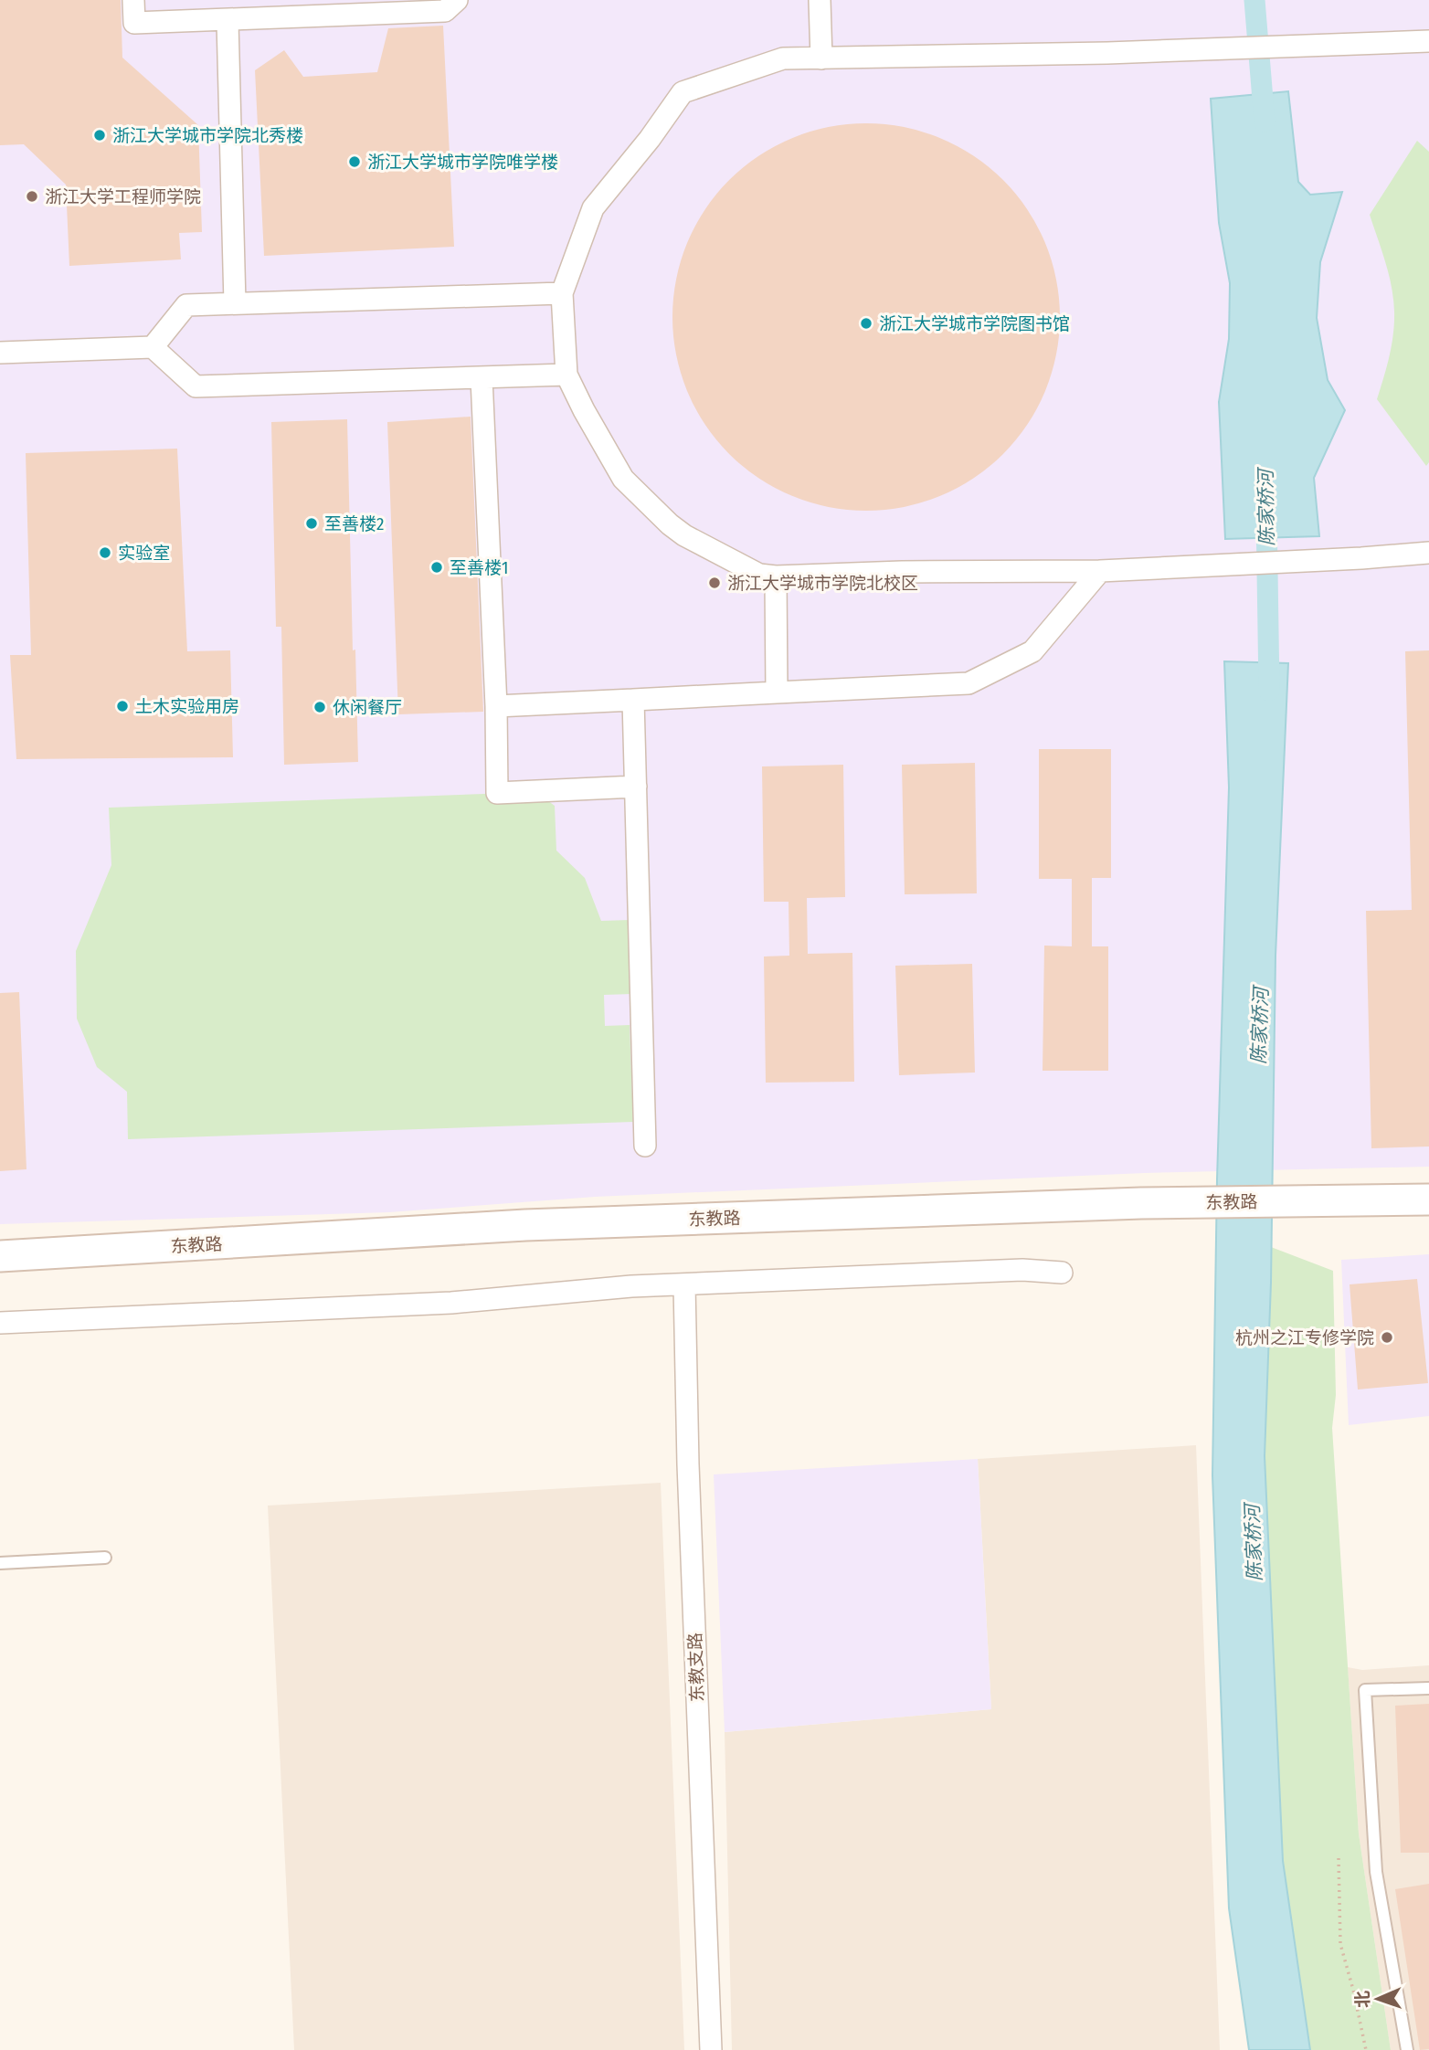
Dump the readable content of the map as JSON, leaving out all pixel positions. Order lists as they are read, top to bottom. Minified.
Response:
{"streets":{"street":["东教路","东教支路"]},"water":["陈家桥河"],"places":["浙江大学城市学院北秀楼","浙江大学城市学院唯学楼","浙江大学工程师学院","浙江大学城市学院图书馆","至善楼2","实验室","至善楼1","浙江大学城市学院北校区","土木实验用房","休闲餐厅","杭州之江专修学院"],"north":"left"}
